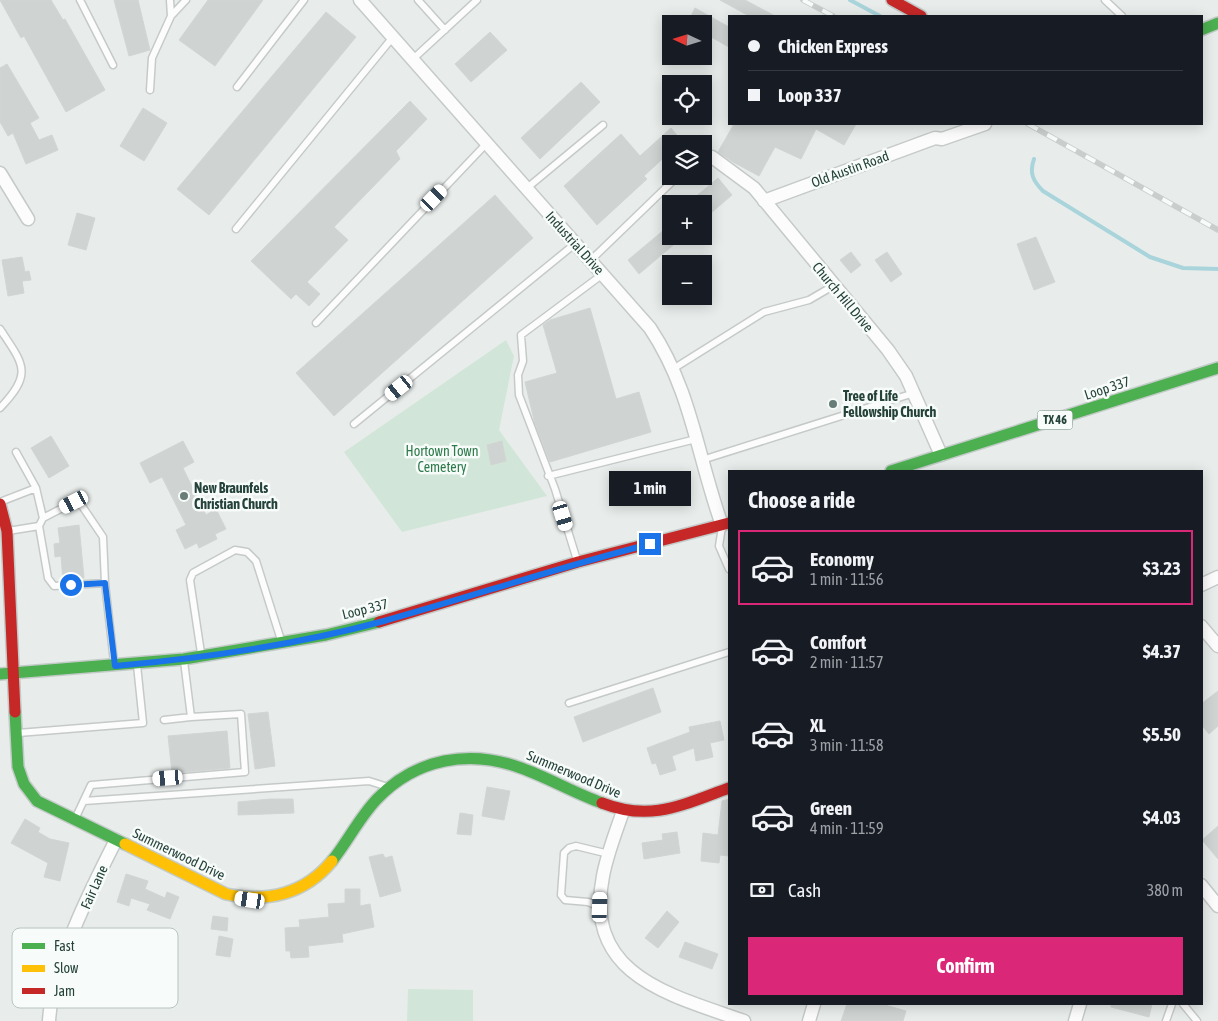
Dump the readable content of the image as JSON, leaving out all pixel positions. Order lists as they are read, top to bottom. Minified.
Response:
{"streets":{"street":["Old Austin Road","Industrial Drive","Church Hill Drive","Loop 337","TX 46","Summerwood Drive","Fair Lane"]},"crossings":[["Old Austin Road","Church Hill Drive"],["Industrial Drive","Loop 337"],["Loop 337","Summerwood Drive"],["Summerwood Drive","Fair Lane"]],"parks":["Hortown Town Cemetery"],"places":["Tree of Life Fellowship Church","New Braunfels Christian Church"],"legend":["Fast","Slow","Jam"],"north":"left","page":{"map_buttons":["+","−"],"banner":["Chicken Express","Loop 337"],"heading":"Choose a ride","bubble":"1 min","list":[{"name":"Economy","note":"1 min · 11:56","value":"$3.23"},{"name":"Comfort","note":"2 min · 11:57","value":"$4.37"},{"name":"XL","note":"3 min · 11:58","value":"$5.50"},{"name":"Green","note":"4 min · 11:59","value":"$4.03"}],"pay":["Cash","380 m"],"buttons":"Confirm"}}
